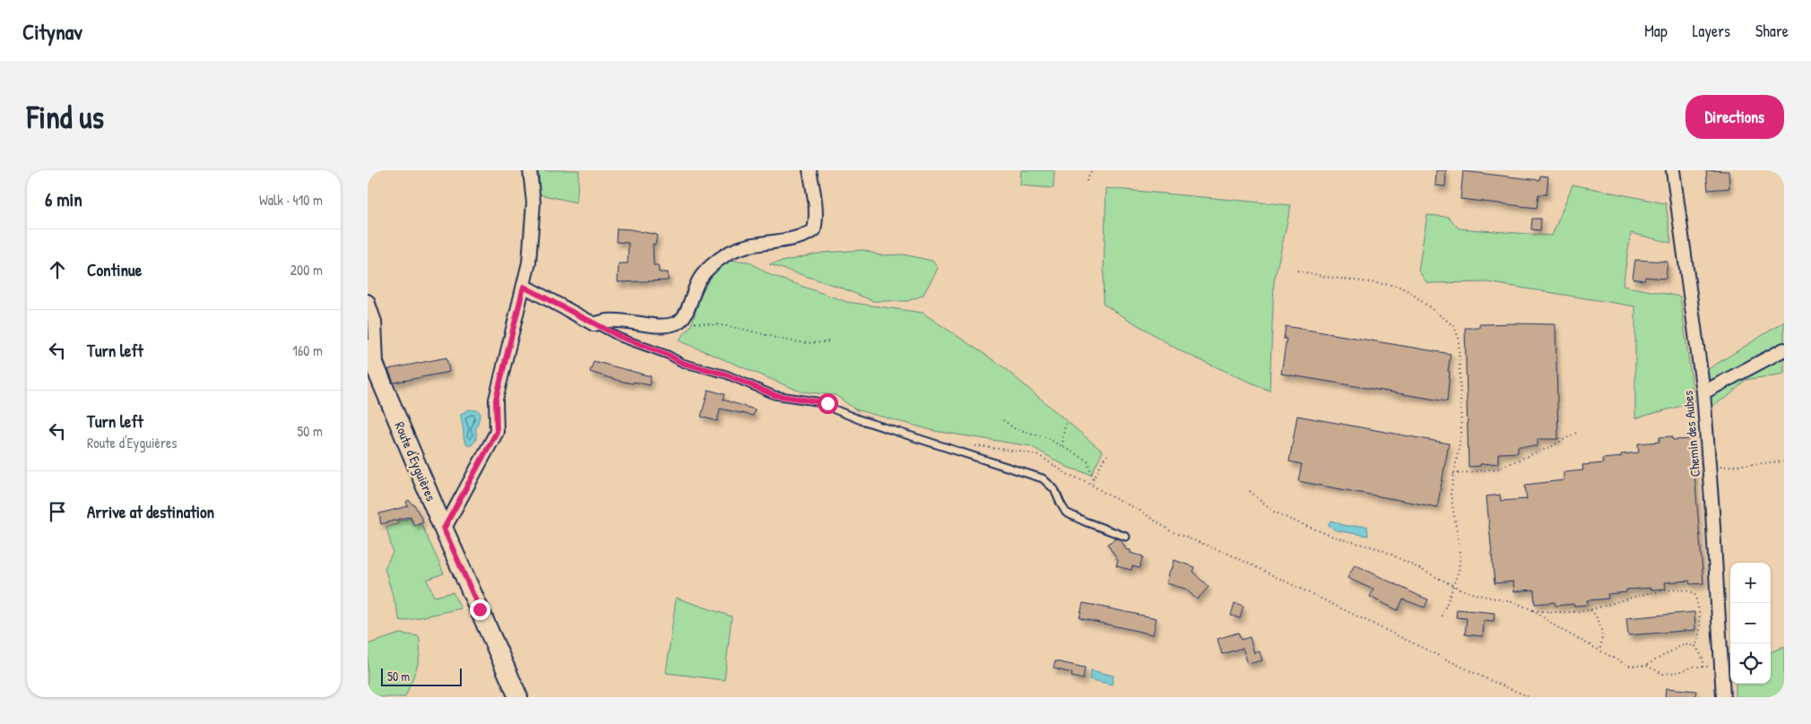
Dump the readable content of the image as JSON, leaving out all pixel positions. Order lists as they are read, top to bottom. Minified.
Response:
{"streets":{"main road":["Route d'Eyguières"],"street":["Chemin des Aubes"]},"scale_bar":"50 m","page":{"header":"Citynav","nav":["Map","Layers","Share"],"buttons":"Directions","title":"Find us","heading":["6 min","Walk · 410 m"],"list":[["Continue","200 m"],["Turn left","160 m"],["Turn left","Route d'Eyguières","50 m"],"Arrive at destination"],"map_buttons":["+","−"],"scale":"50 m"}}
